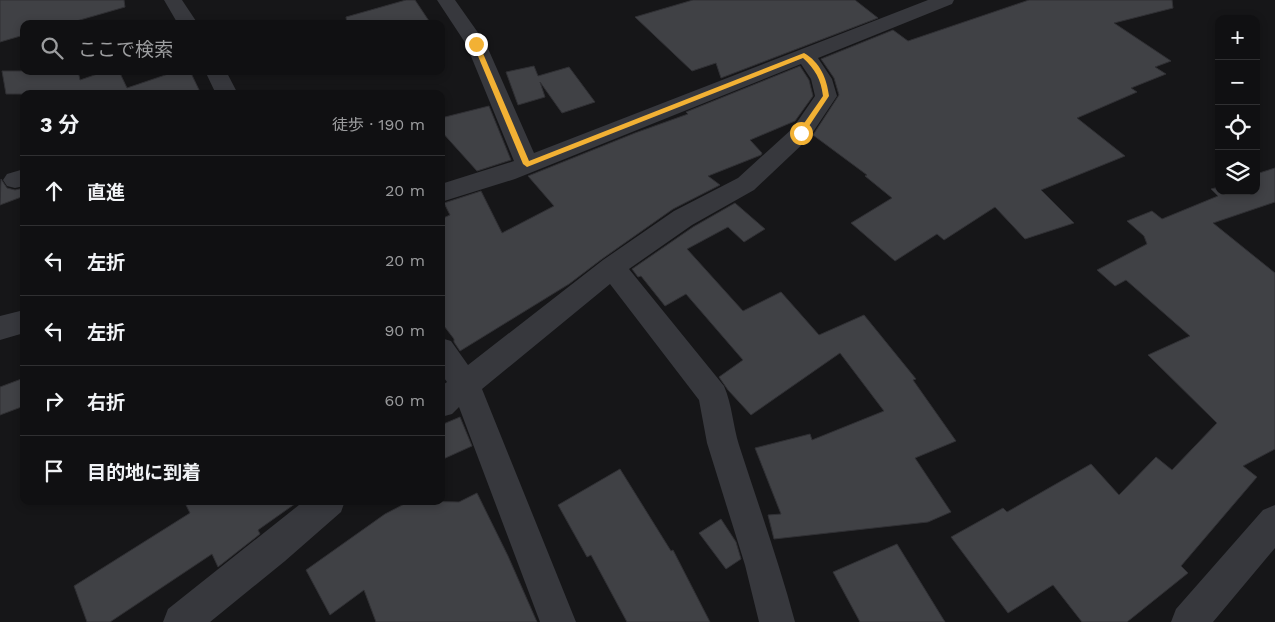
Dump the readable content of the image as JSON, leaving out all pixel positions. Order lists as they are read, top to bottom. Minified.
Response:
{"page":{"map_buttons":["+","−"],"search":"ここで検索","heading":["3 分","徒歩 · 190 m"],"list":[["直進","20 m"],["左折","20 m"],["左折","90 m"],["右折","60 m"],"目的地に到着"]}}
